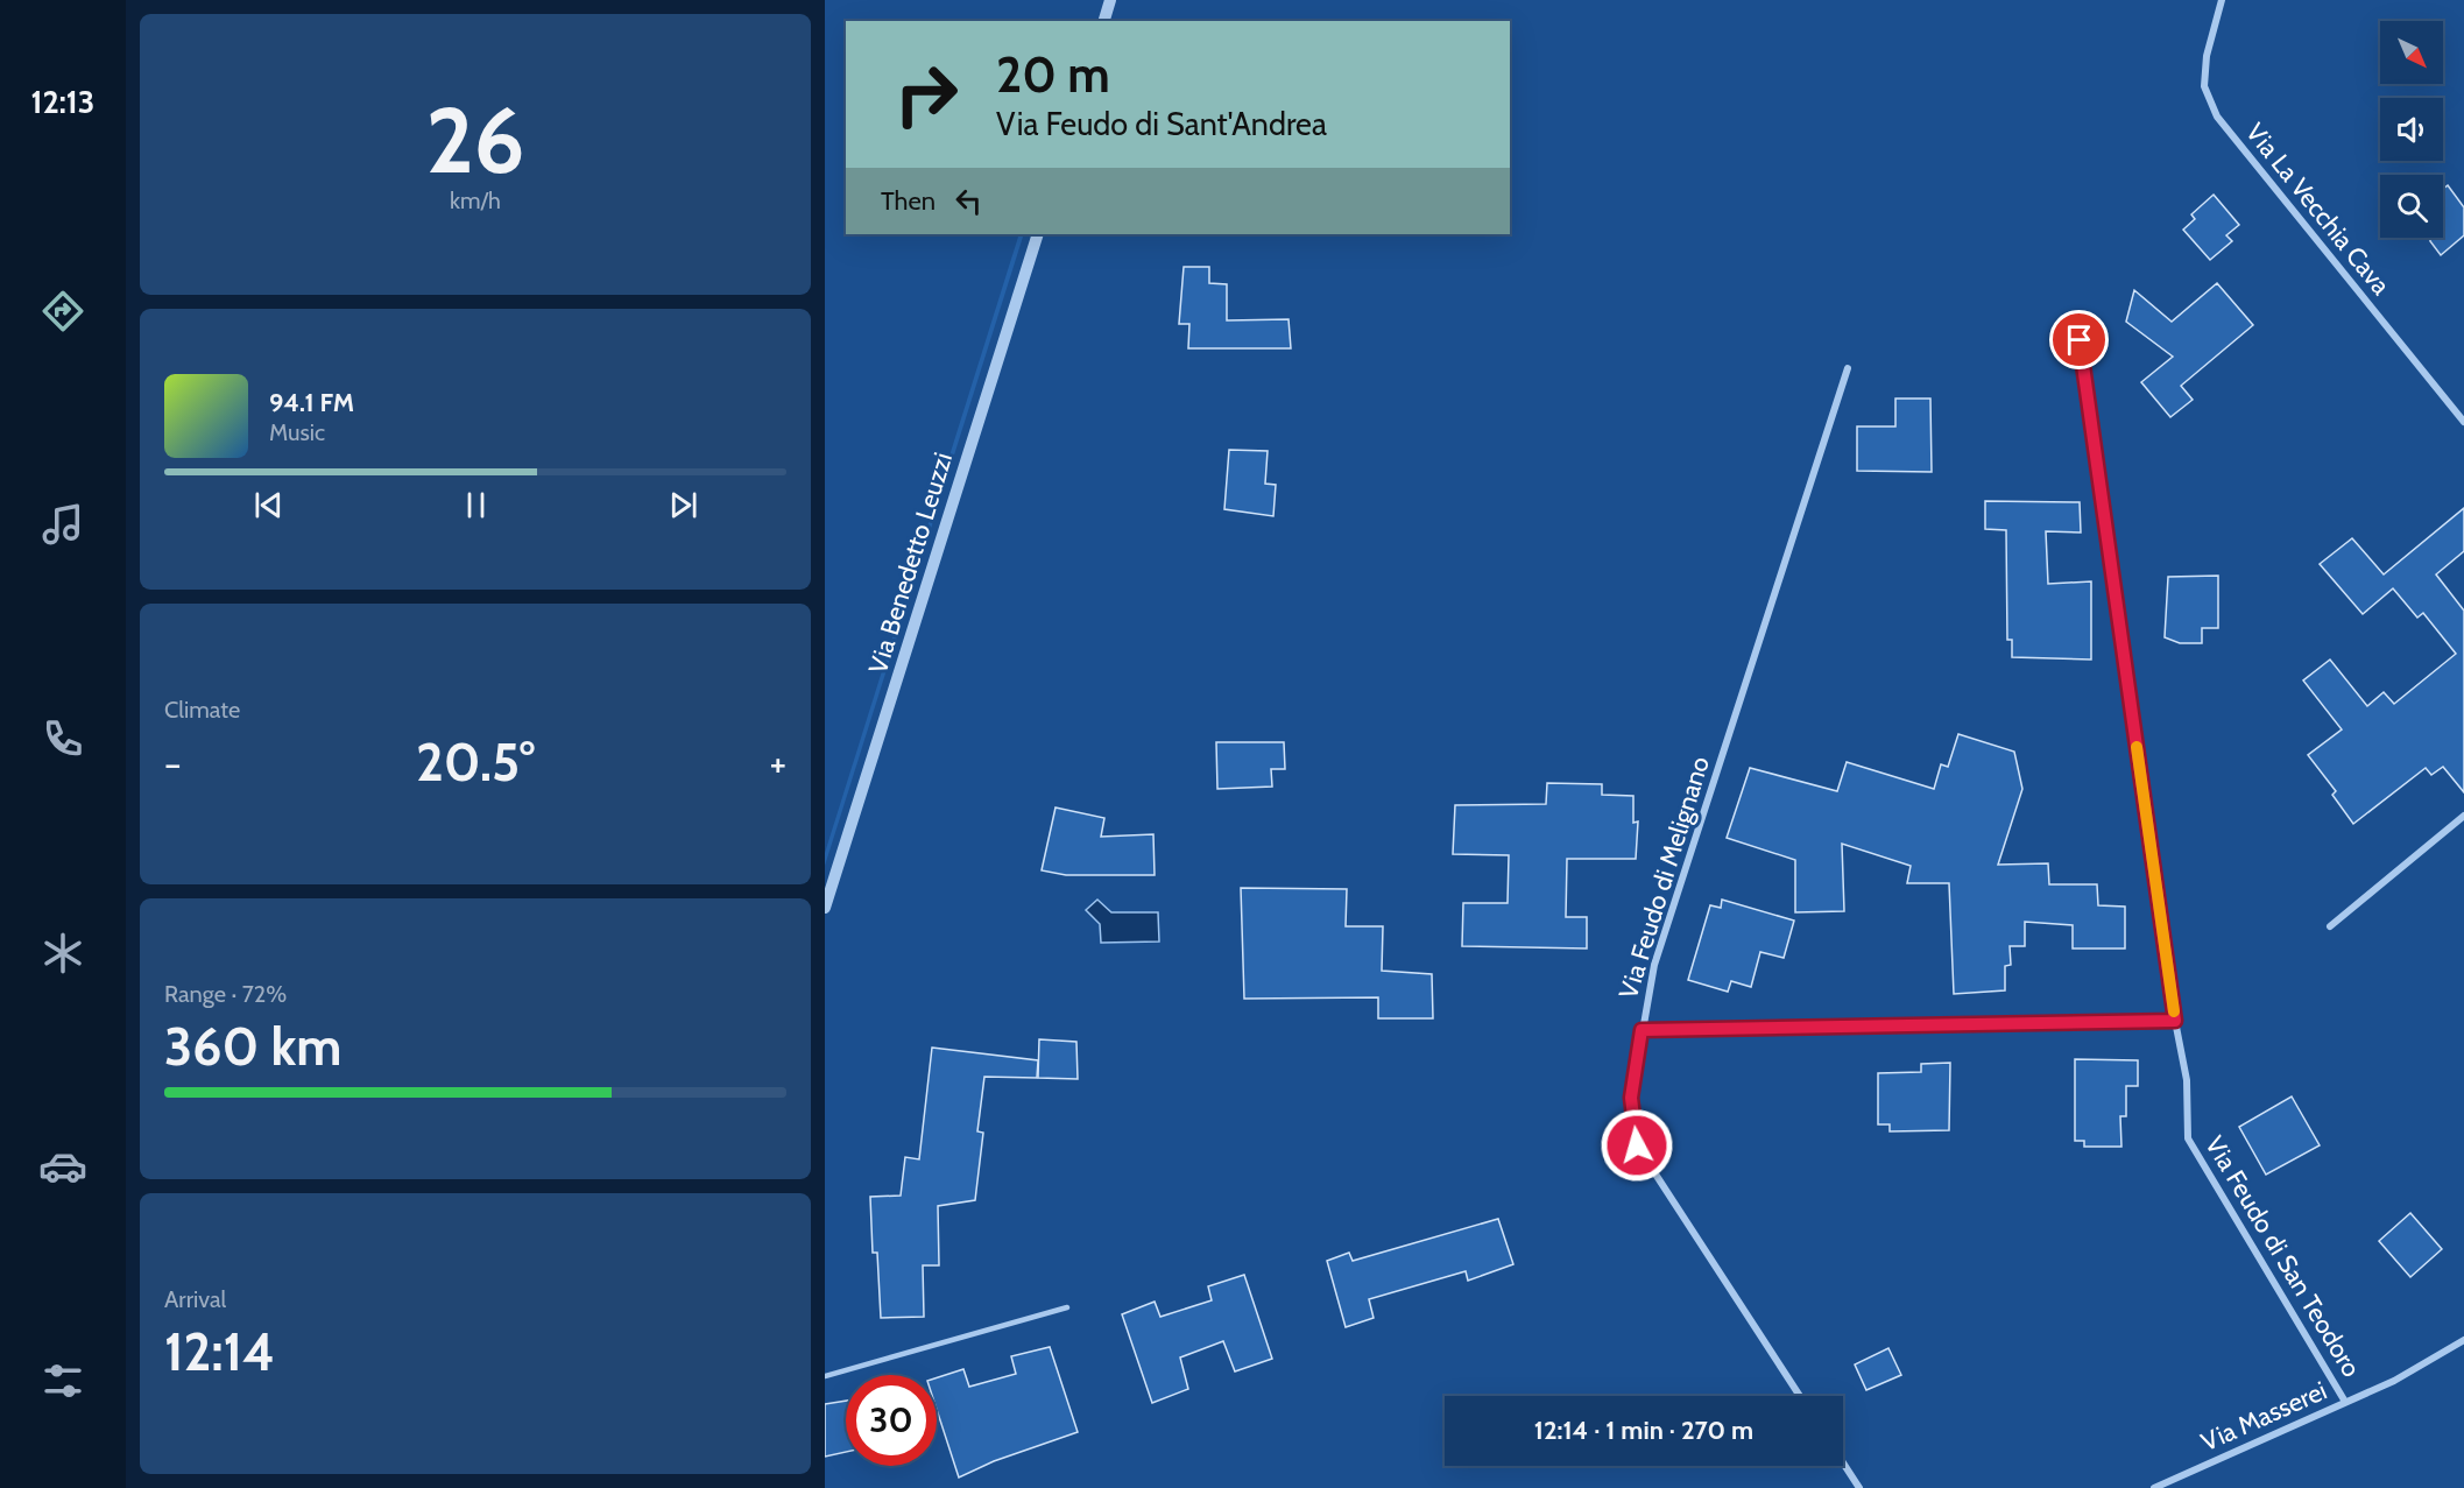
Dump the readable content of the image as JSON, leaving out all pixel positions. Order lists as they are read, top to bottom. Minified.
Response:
{"streets":{"street":["Via La Vecchia Cava","Via Benedetto Leuzzi","Via Feudo di Melignano","Via Feudo di San Teodoro","Via Masserei"]},"crossings":[["Via Feudo di San Teodoro","Via Masserei"]],"north":"bottom right","page":{"tabs":"12:13","tile":[["26","km/h"],"Climate",["Range · 72%","360 km"],["Arrival","12:14"]],"turn":["20 m","Via Feudo di Sant'Andrea"],"then":"Then","song":["94.1 FM","Music"],"heat":["−","20.5°","+"],"limit":"30","trip":"12:14 · 1 min · 270 m"}}
